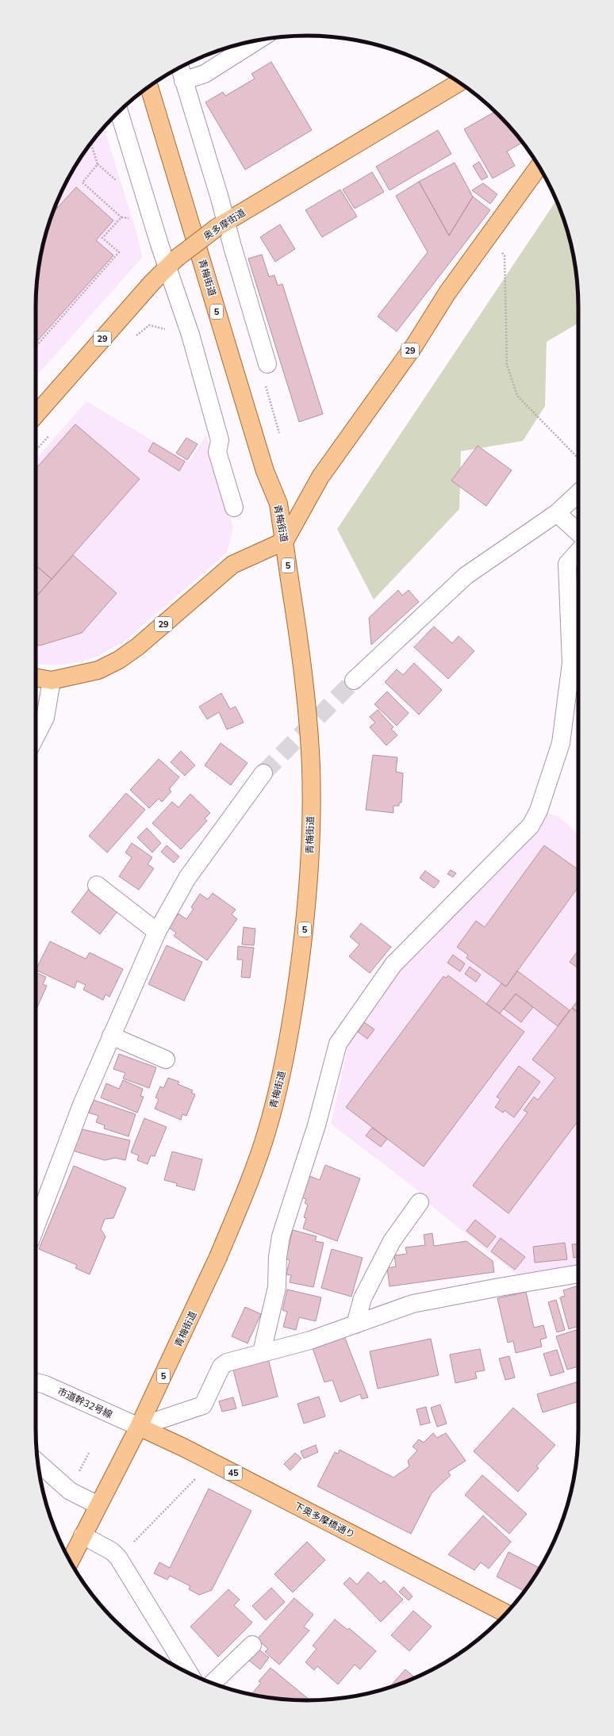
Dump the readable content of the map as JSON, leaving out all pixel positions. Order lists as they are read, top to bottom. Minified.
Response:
{"streets":{"main road":["奥多摩街道","青梅街道","5","29","45","下奥多摩橋通り"],"street":["市道幹32号線"]},"crossings":[["青梅街道","29"],["青梅街道","市道幹32号線"],["青梅街道","下奥多摩橋通り"],["市道幹32号線","下奥多摩橋通り"]]}
